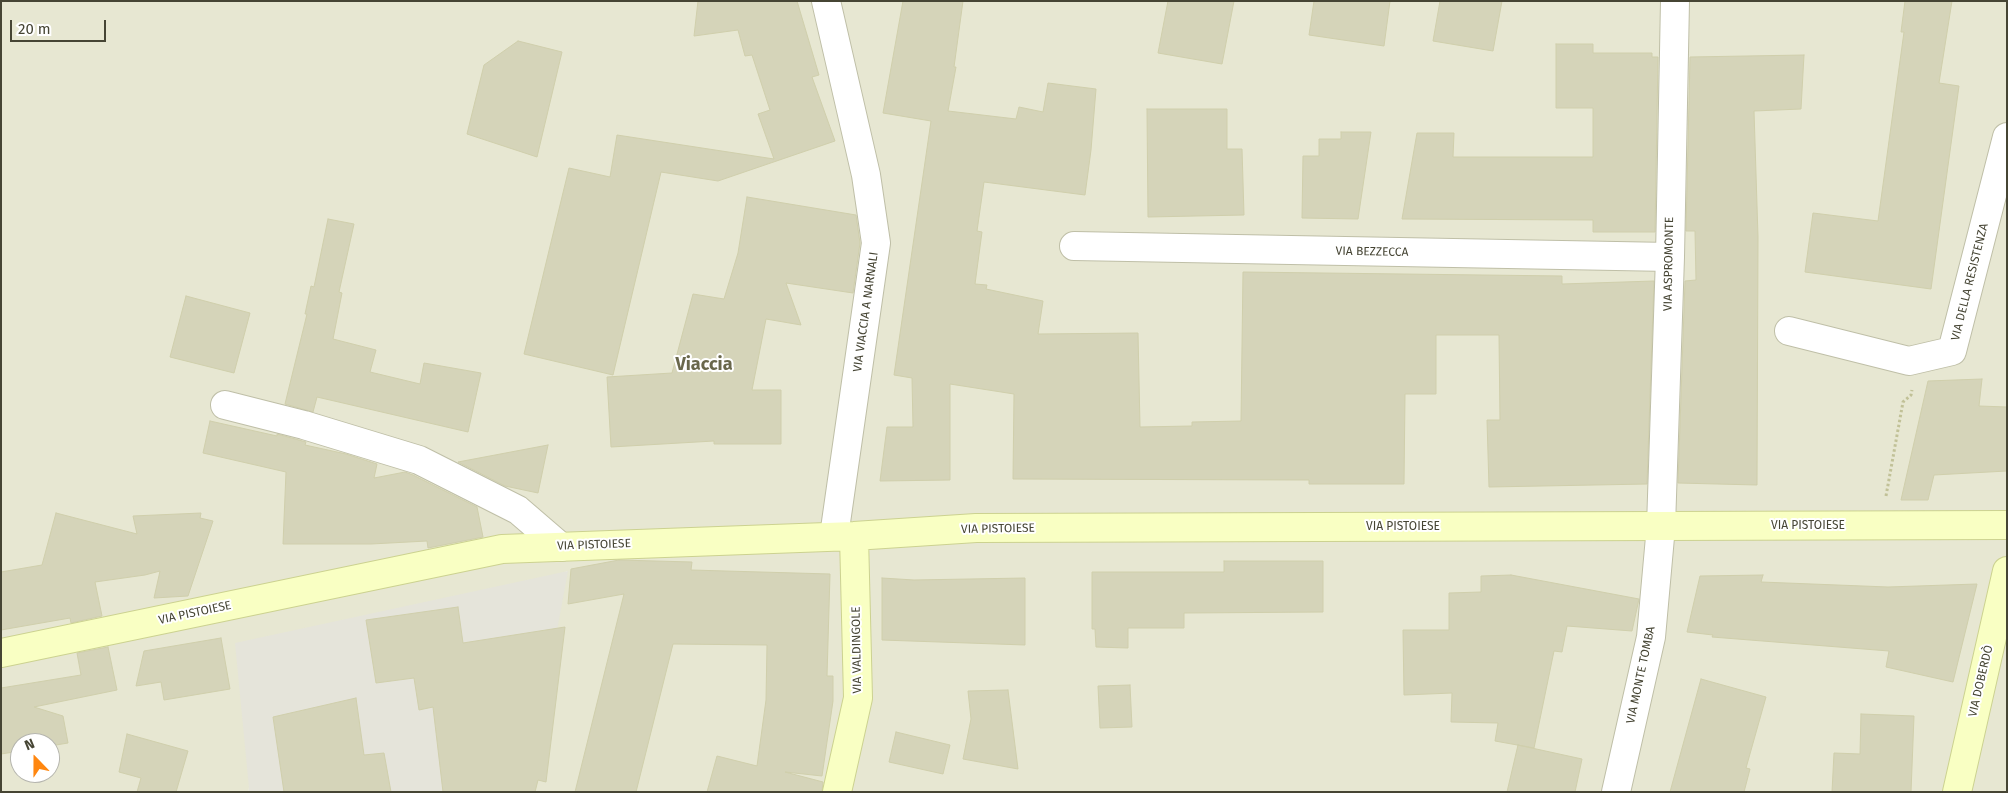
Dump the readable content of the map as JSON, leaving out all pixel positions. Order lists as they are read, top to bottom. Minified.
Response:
{"streets":{"main road":["VIA PISTOIESE","VIA VALDINGOLE","VIA DOBERDÒ"],"street":["VIA BEZZECCA","VIA ASPROMONTE","VIA DELLA RESISTENZA","VIA VIACCIA A NARNALI","VIA MONTE TOMBA"]},"crossings":[["VIA BEZZECCA","VIA ASPROMONTE"],["VIA ASPROMONTE","VIA PISTOIESE"],["VIA ASPROMONTE","VIA MONTE TOMBA"],["VIA VIACCIA A NARNALI","VIA PISTOIESE"],["VIA VIACCIA A NARNALI","VIA VALDINGOLE"],["VIA PISTOIESE","VIA VALDINGOLE"],["VIA PISTOIESE","VIA MONTE TOMBA"]],"districts":["Viaccia"],"scale_bar":"20 m","north":"top"}
